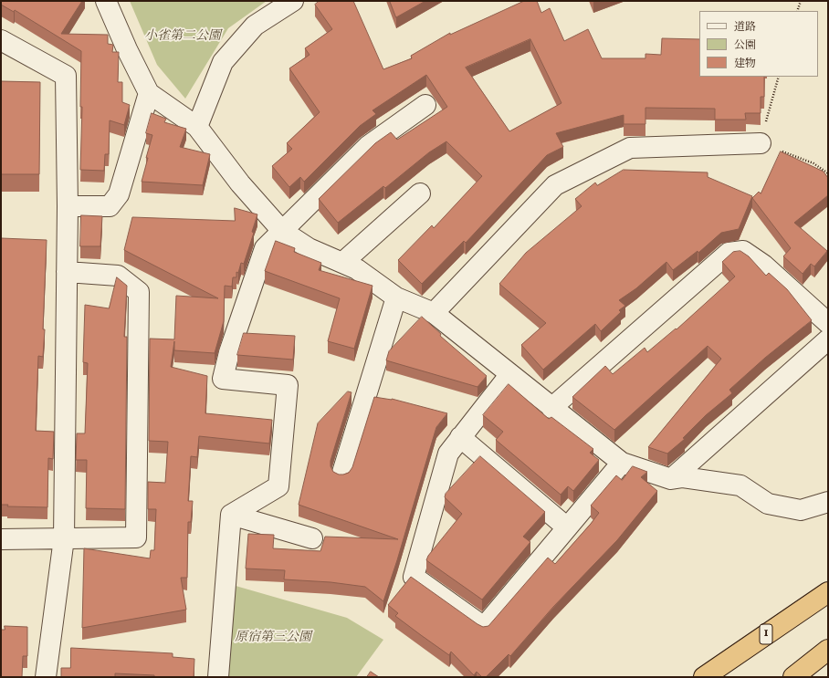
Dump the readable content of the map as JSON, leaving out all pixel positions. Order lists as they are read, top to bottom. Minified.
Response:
{"streets":{"highway":["1"]},"parks":["小雀第二公園","原宿第三公園"],"legend":["道路","公園","建物"]}
